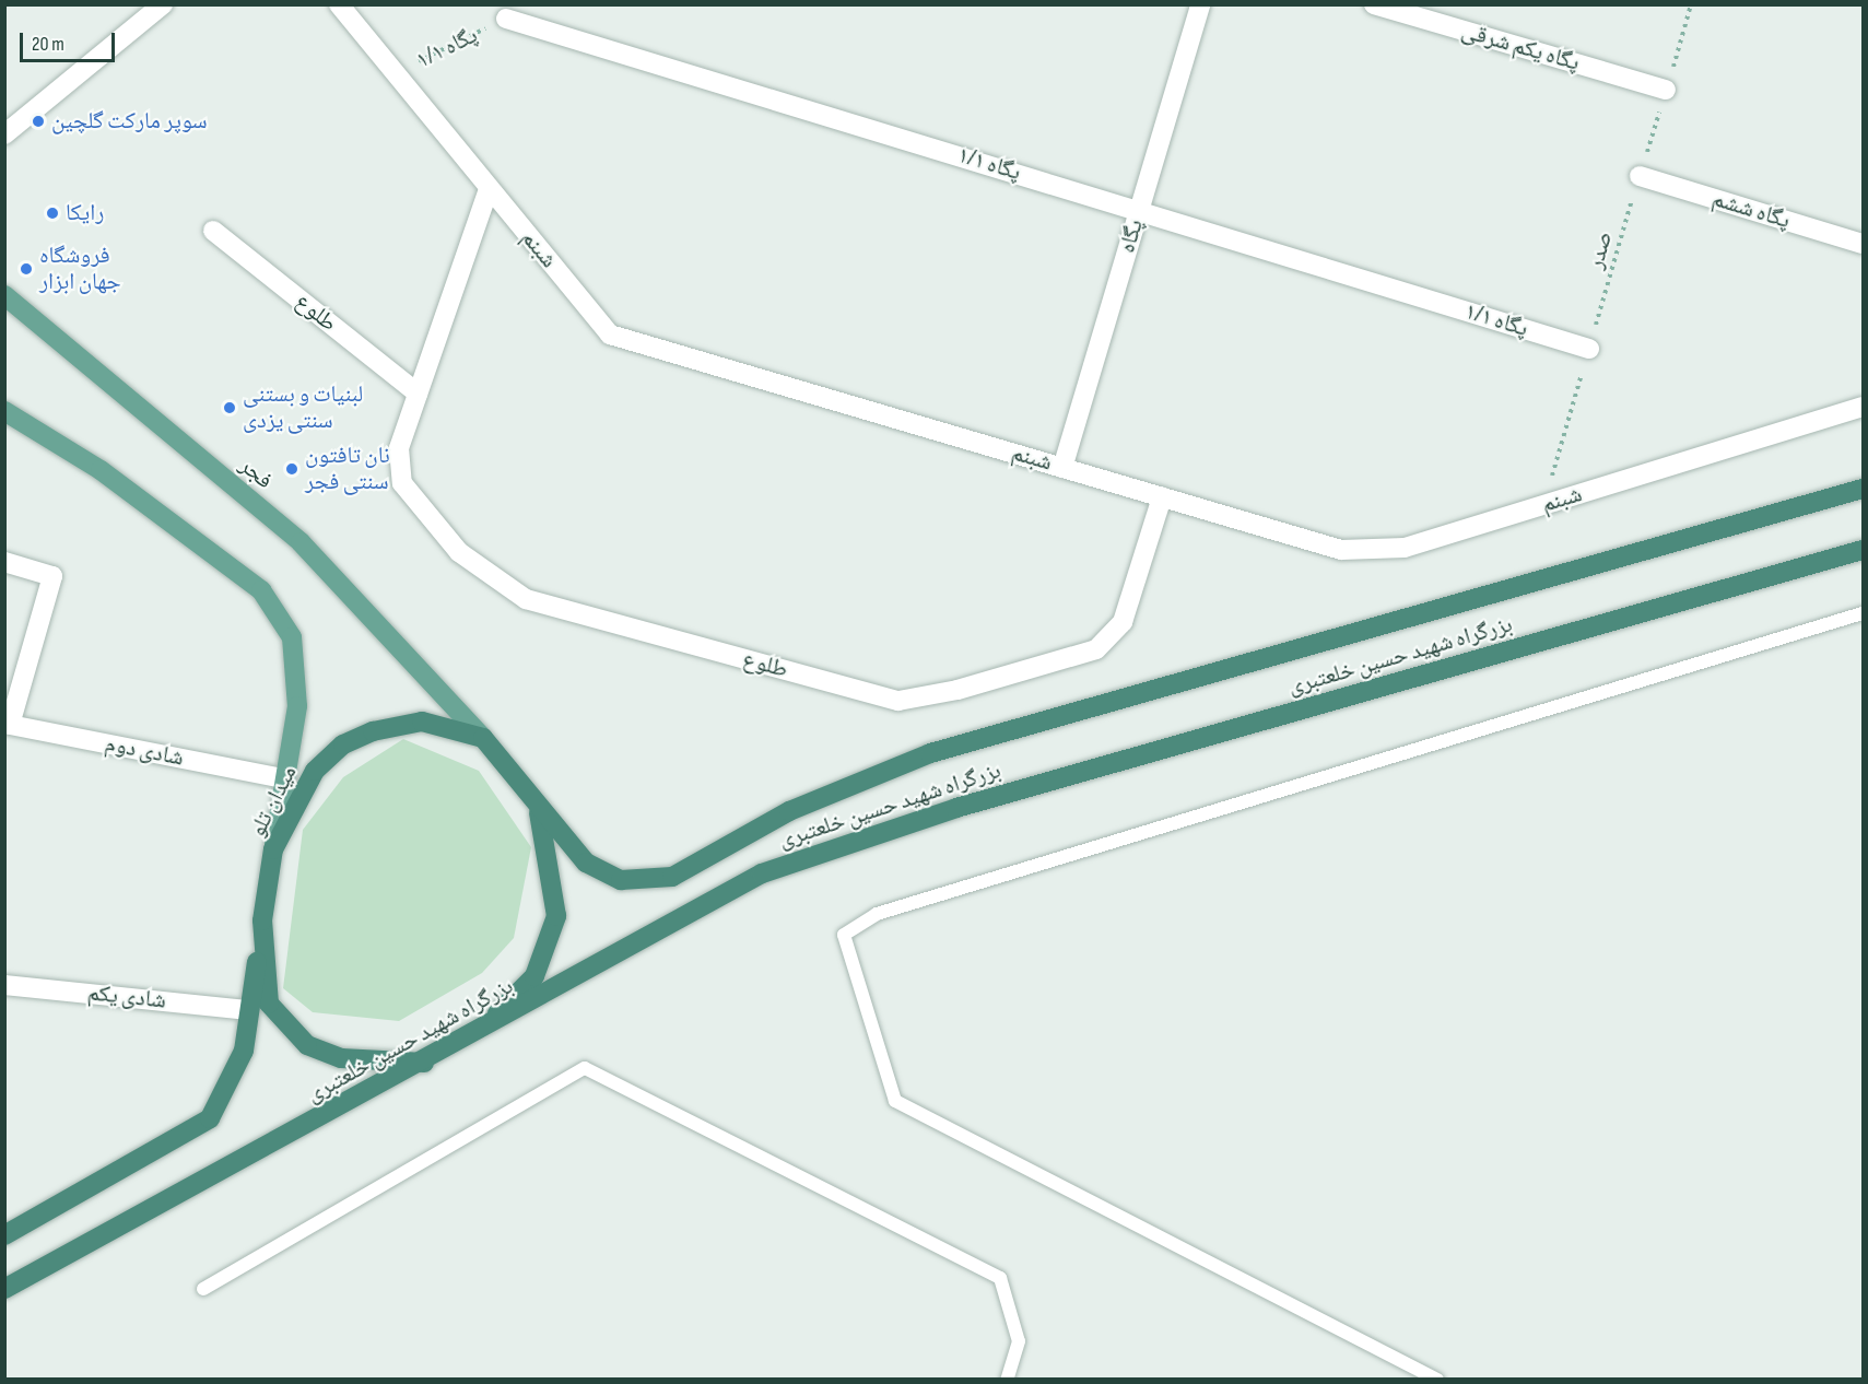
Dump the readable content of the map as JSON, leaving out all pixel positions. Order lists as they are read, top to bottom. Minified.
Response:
{"streets":{"highway":["بزرگراه شهید حسین خلعتبری","ميدان تلو"],"main road":["فجر"],"street":["پگاه یکم شرقی","پگاه ۱/۱","پگاه ششم","پگاه","شبنم","طلوع","شادی دوم","شادی یکم"],"path":["صدر"]},"crossings":[["پگاه یکم شرقی","صدر"],["پگاه ۱/۱","پگاه"],["پگاه ۱/۱","شبنم"],["پگاه ۱/۱","صدر"],["پگاه ششم","صدر"],["پگاه","شبنم"],["شبنم","صدر"],["شبنم","طلوع"],["فجر","ميدان تلو"],["بزرگراه شهید حسین خلعتبری","ميدان تلو"]],"places":["سوپر مارکت گلچین","رایکا","فروشگاه جهان ابزار","لبنیات و بستنی سنتی یزدی","نان تافتون سنتی فجر"],"scale_bar":"20 m"}
